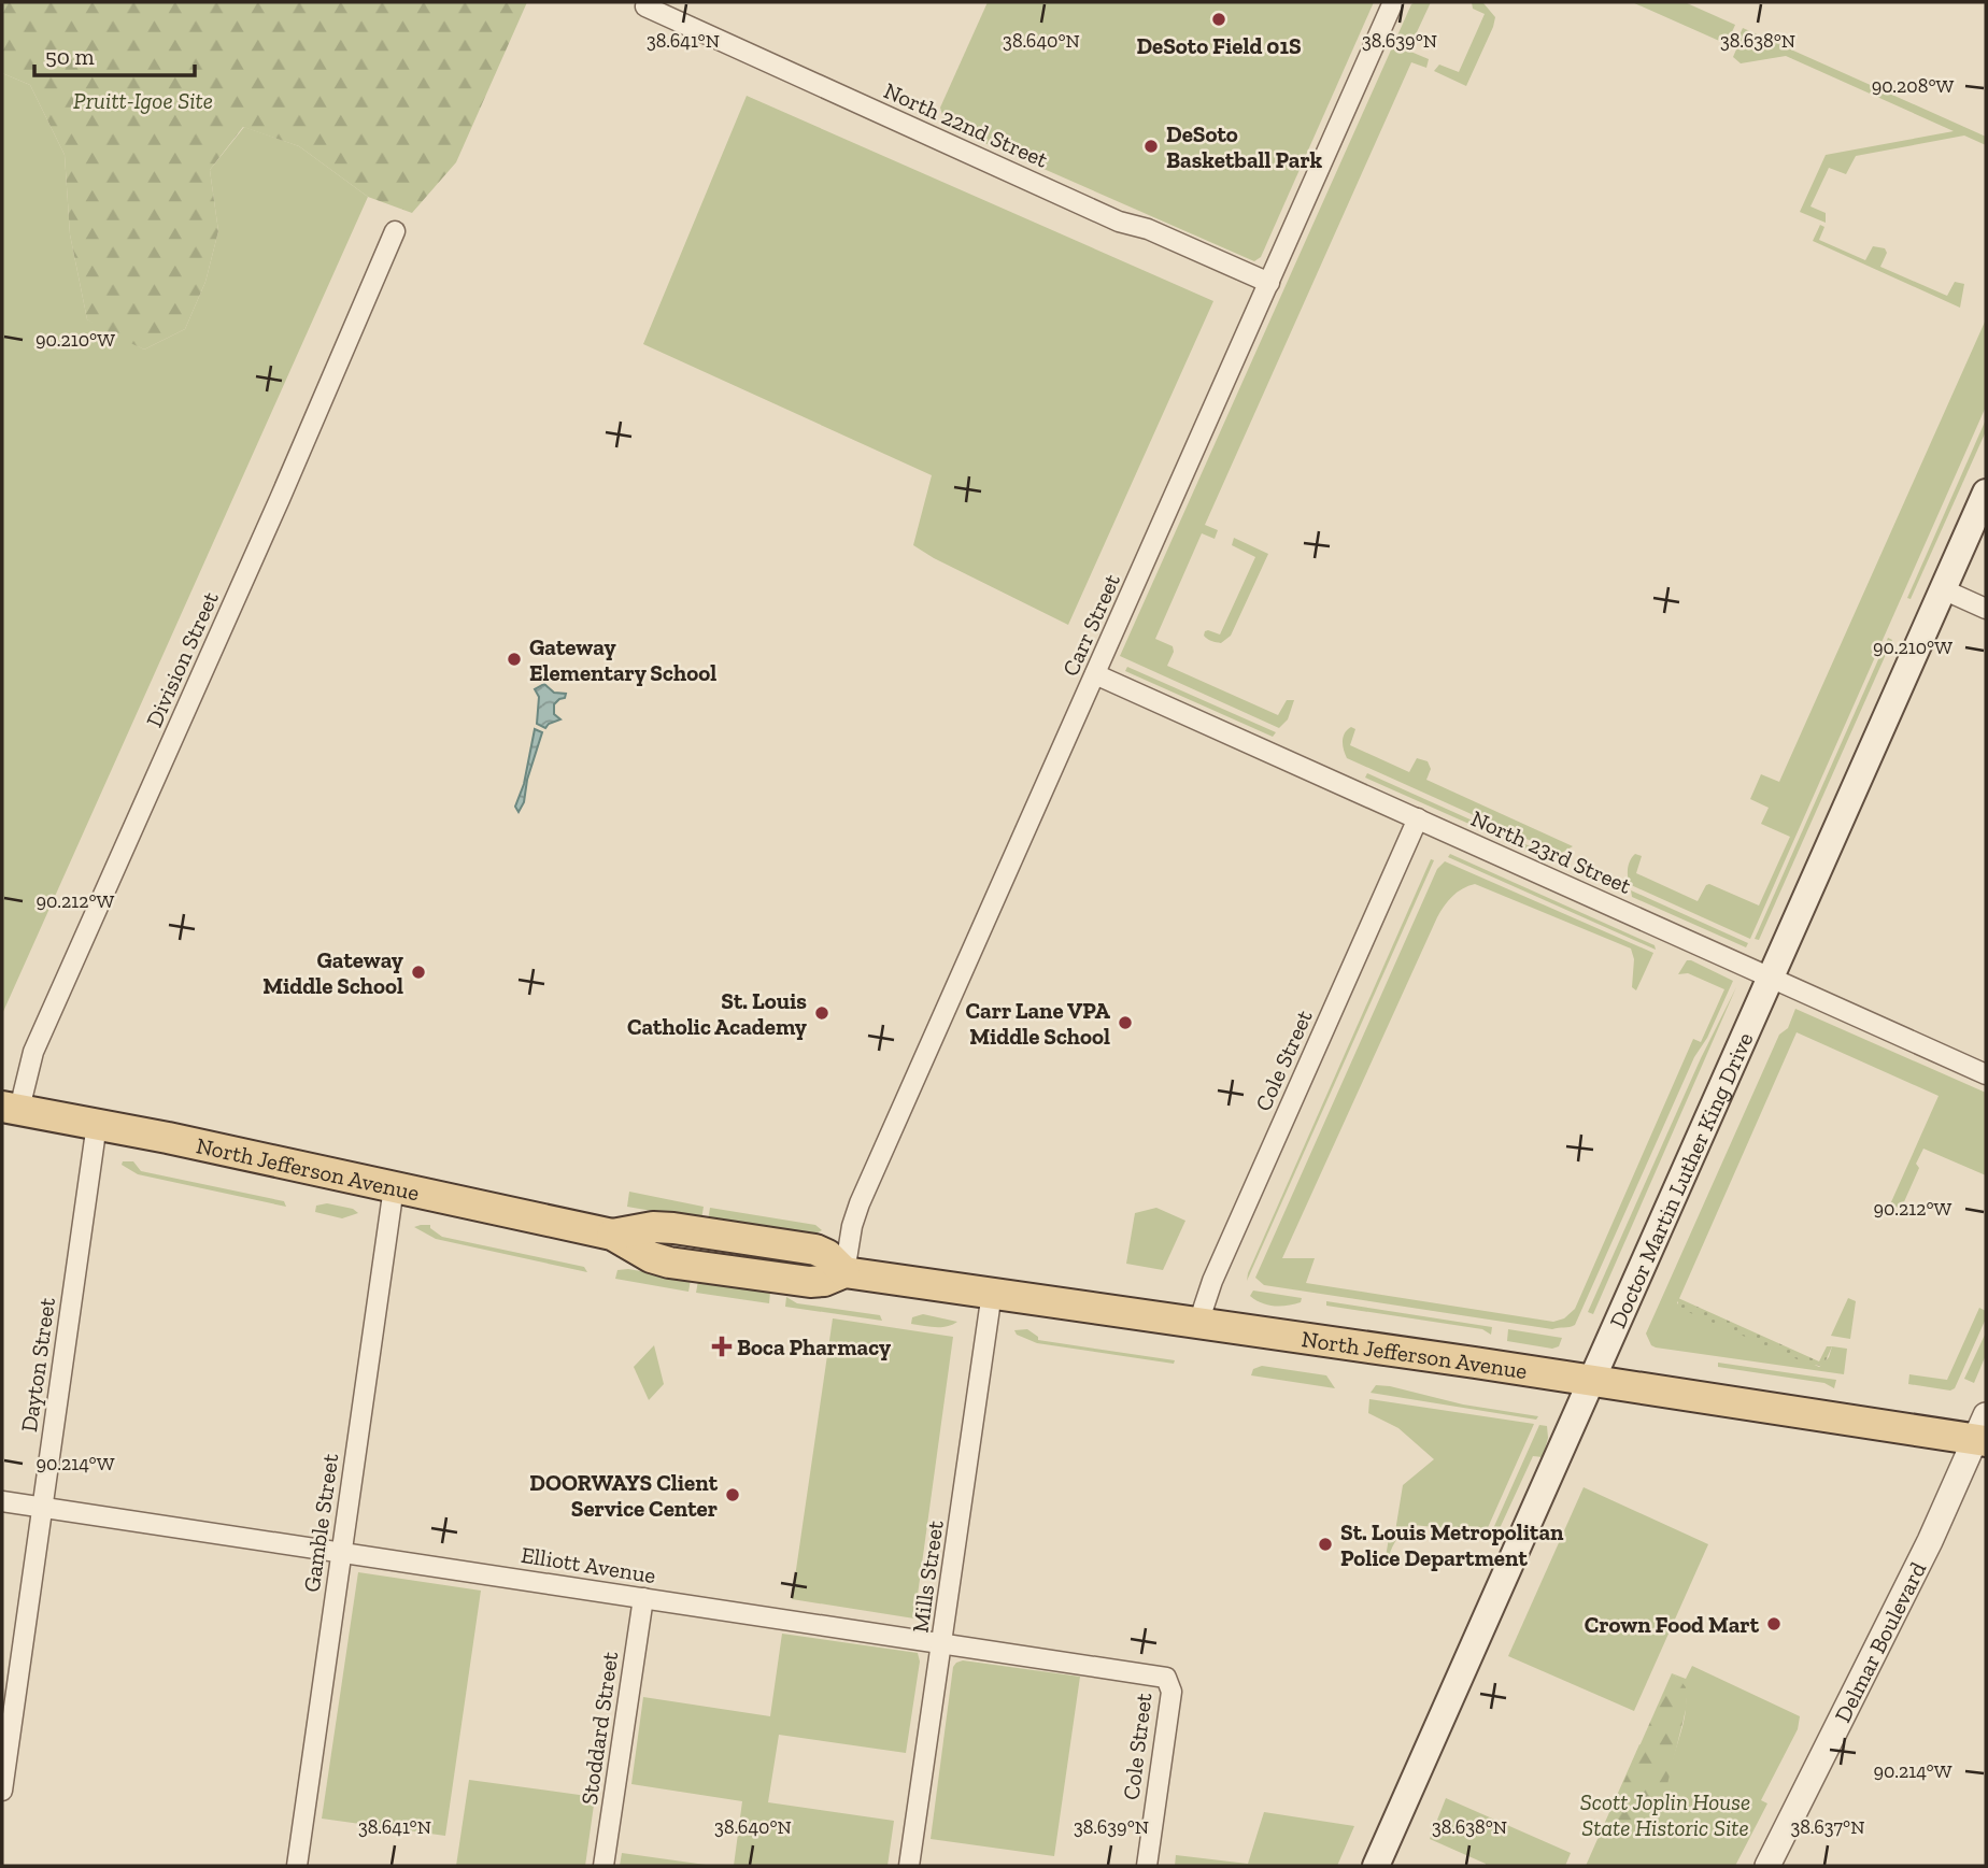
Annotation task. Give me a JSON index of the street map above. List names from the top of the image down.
{
  "streets": {
    "main road": ["North Jefferson Avenue", "Doctor Martin Luther King Drive"],
    "street": [
      "North 22nd Street",
      "Carr Street",
      "Division Street",
      "North 23rd Street",
      "Cole Street",
      "Dayton Street",
      "Gamble Street",
      "Elliott Avenue",
      "Mills Street",
      "Delmar Boulevard",
      "Stoddard Street"
    ]
  },
  "crossings": [
    ["North 22nd Street", "Carr Street"],
    ["Carr Street", "North 23rd Street"],
    ["Carr Street", "North Jefferson Avenue"],
    ["Division Street", "North Jefferson Avenue"],
    ["North 23rd Street", "Cole Street"],
    ["North 23rd Street", "Doctor Martin Luther King Drive"],
    ["Cole Street", "North Jefferson Avenue"],
    ["Cole Street", "Elliott Avenue"],
    ["North Jefferson Avenue", "Doctor Martin Luther King Drive"],
    ["North Jefferson Avenue", "Dayton Street"],
    ["North Jefferson Avenue", "Gamble Street"],
    ["North Jefferson Avenue", "Mills Street"],
    ["North Jefferson Avenue", "Delmar Boulevard"],
    ["Dayton Street", "Elliott Avenue"],
    ["Gamble Street", "Elliott Avenue"],
    ["Elliott Avenue", "Mills Street"],
    ["Elliott Avenue", "Stoddard Street"]
  ],
  "parks": ["Pruitt-Igoe Site", "Scott Joplin House State Historic Site"],
  "places": {
    "other": [
      "DeSoto Field 01S",
      "DeSoto Basketball Park",
      "Gateway Elementary School",
      "Gateway Middle School",
      "St. Louis Catholic Academy",
      "Carr Lane VPA Middle School",
      "DOORWAYS Client Service Center",
      "St. Louis Metropolitan Police Department",
      "Crown Food Mart"
    ],
    "health": ["Boca Pharmacy"]
  },
  "scale_bar": "50 m",
  "coordinates": [
    "38.641°N",
    "38.640°N",
    "38.639°N",
    "38.638°N",
    "90.208°W",
    "90.210°W",
    "90.212°W",
    "90.214°W",
    "38.637°N"
  ]
}
